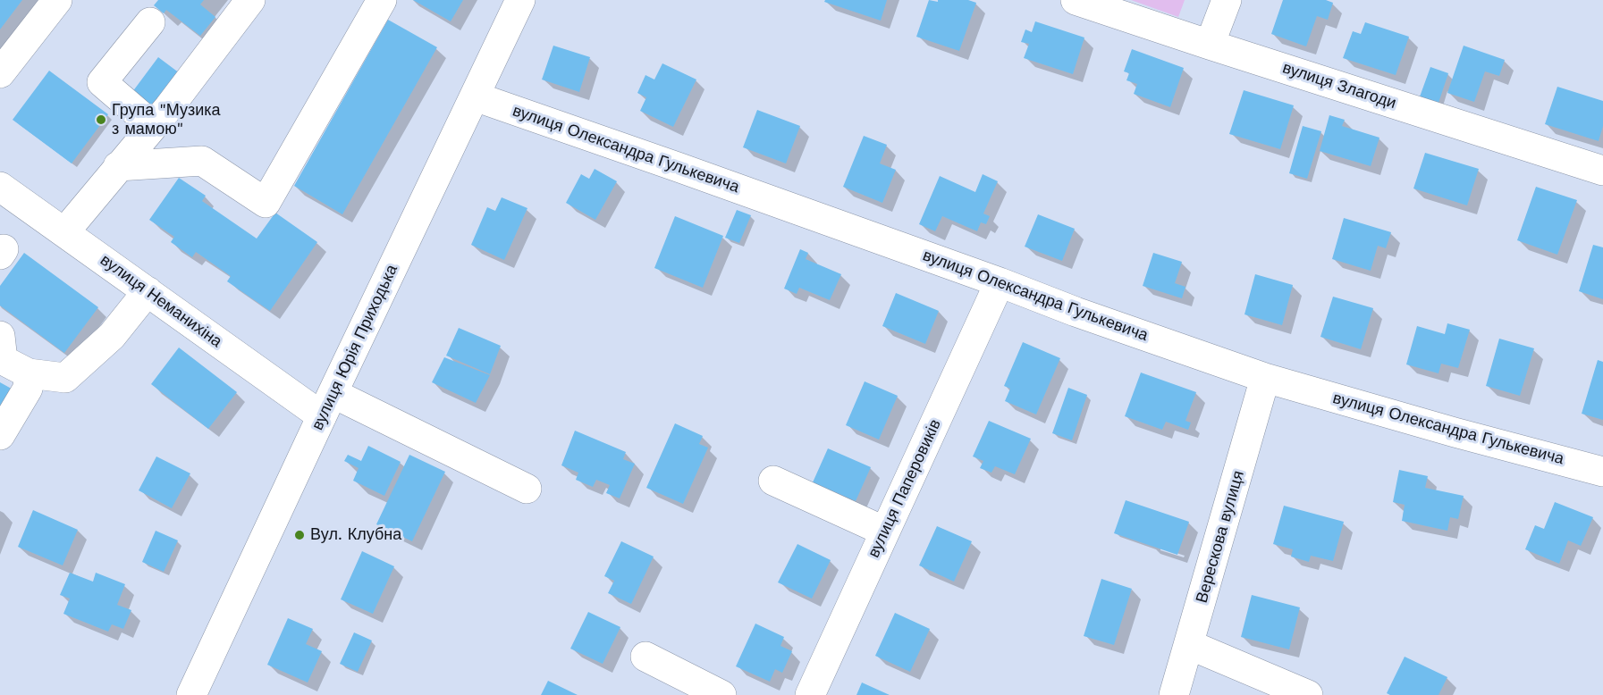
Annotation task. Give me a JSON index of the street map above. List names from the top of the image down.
{
  "streets": {
    "street": [
      "вулиця Злагоди",
      "вулиця Олександра Гулькевича",
      "вулиця Неманихіна",
      "вулиця Юрія Приходька",
      "вулиця Паперовиків",
      "Верескова вулиця"
    ]
  },
  "crossings": [
    ["вулиця Олександра Гулькевича", "вулиця Юрія Приходька"],
    ["вулиця Олександра Гулькевича", "вулиця Паперовиків"],
    ["вулиця Олександра Гулькевича", "Верескова вулиця"],
    ["вулиця Неманихіна", "вулиця Юрія Приходька"]
  ],
  "places": ["Група \"Музика з мамою\"", "Вул. Клубна"]
}
